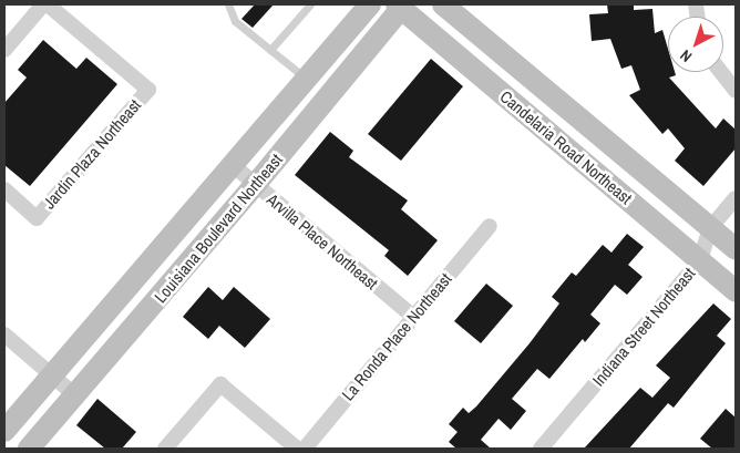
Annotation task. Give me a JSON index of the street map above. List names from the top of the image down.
{
  "streets": {
    "main road": ["Candelaria Road Northeast", "Louisiana Boulevard Northeast"],
    "street": [
      "Jardin Plaza Northeast",
      "Arvilla Place Northeast",
      "Indiana Street Northeast",
      "La Ronda Place Northeast"
    ]
  },
  "crossings": [
    ["Candelaria Road Northeast", "Louisiana Boulevard Northeast"],
    ["Candelaria Road Northeast", "Indiana Street Northeast"],
    ["Louisiana Boulevard Northeast", "Arvilla Place Northeast"],
    ["Arvilla Place Northeast", "La Ronda Place Northeast"]
  ],
  "north": "bottom left"
}
